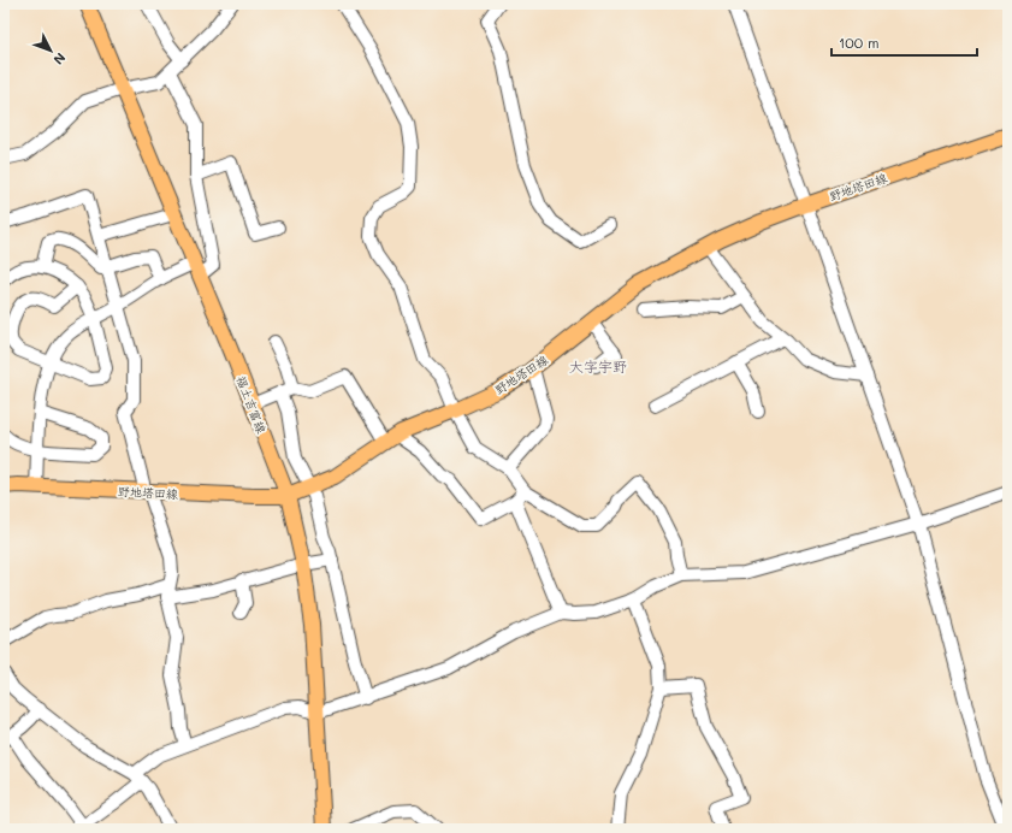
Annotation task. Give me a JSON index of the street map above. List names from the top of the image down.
{
  "streets": {
    "main road": ["野地塔田線", "福土吉富線"]
  },
  "crossings": [
    ["野地塔田線", "福土吉富線"]
  ],
  "districts": ["大字宇野"],
  "scale_bar": "100 m",
  "north": "bottom right"
}
